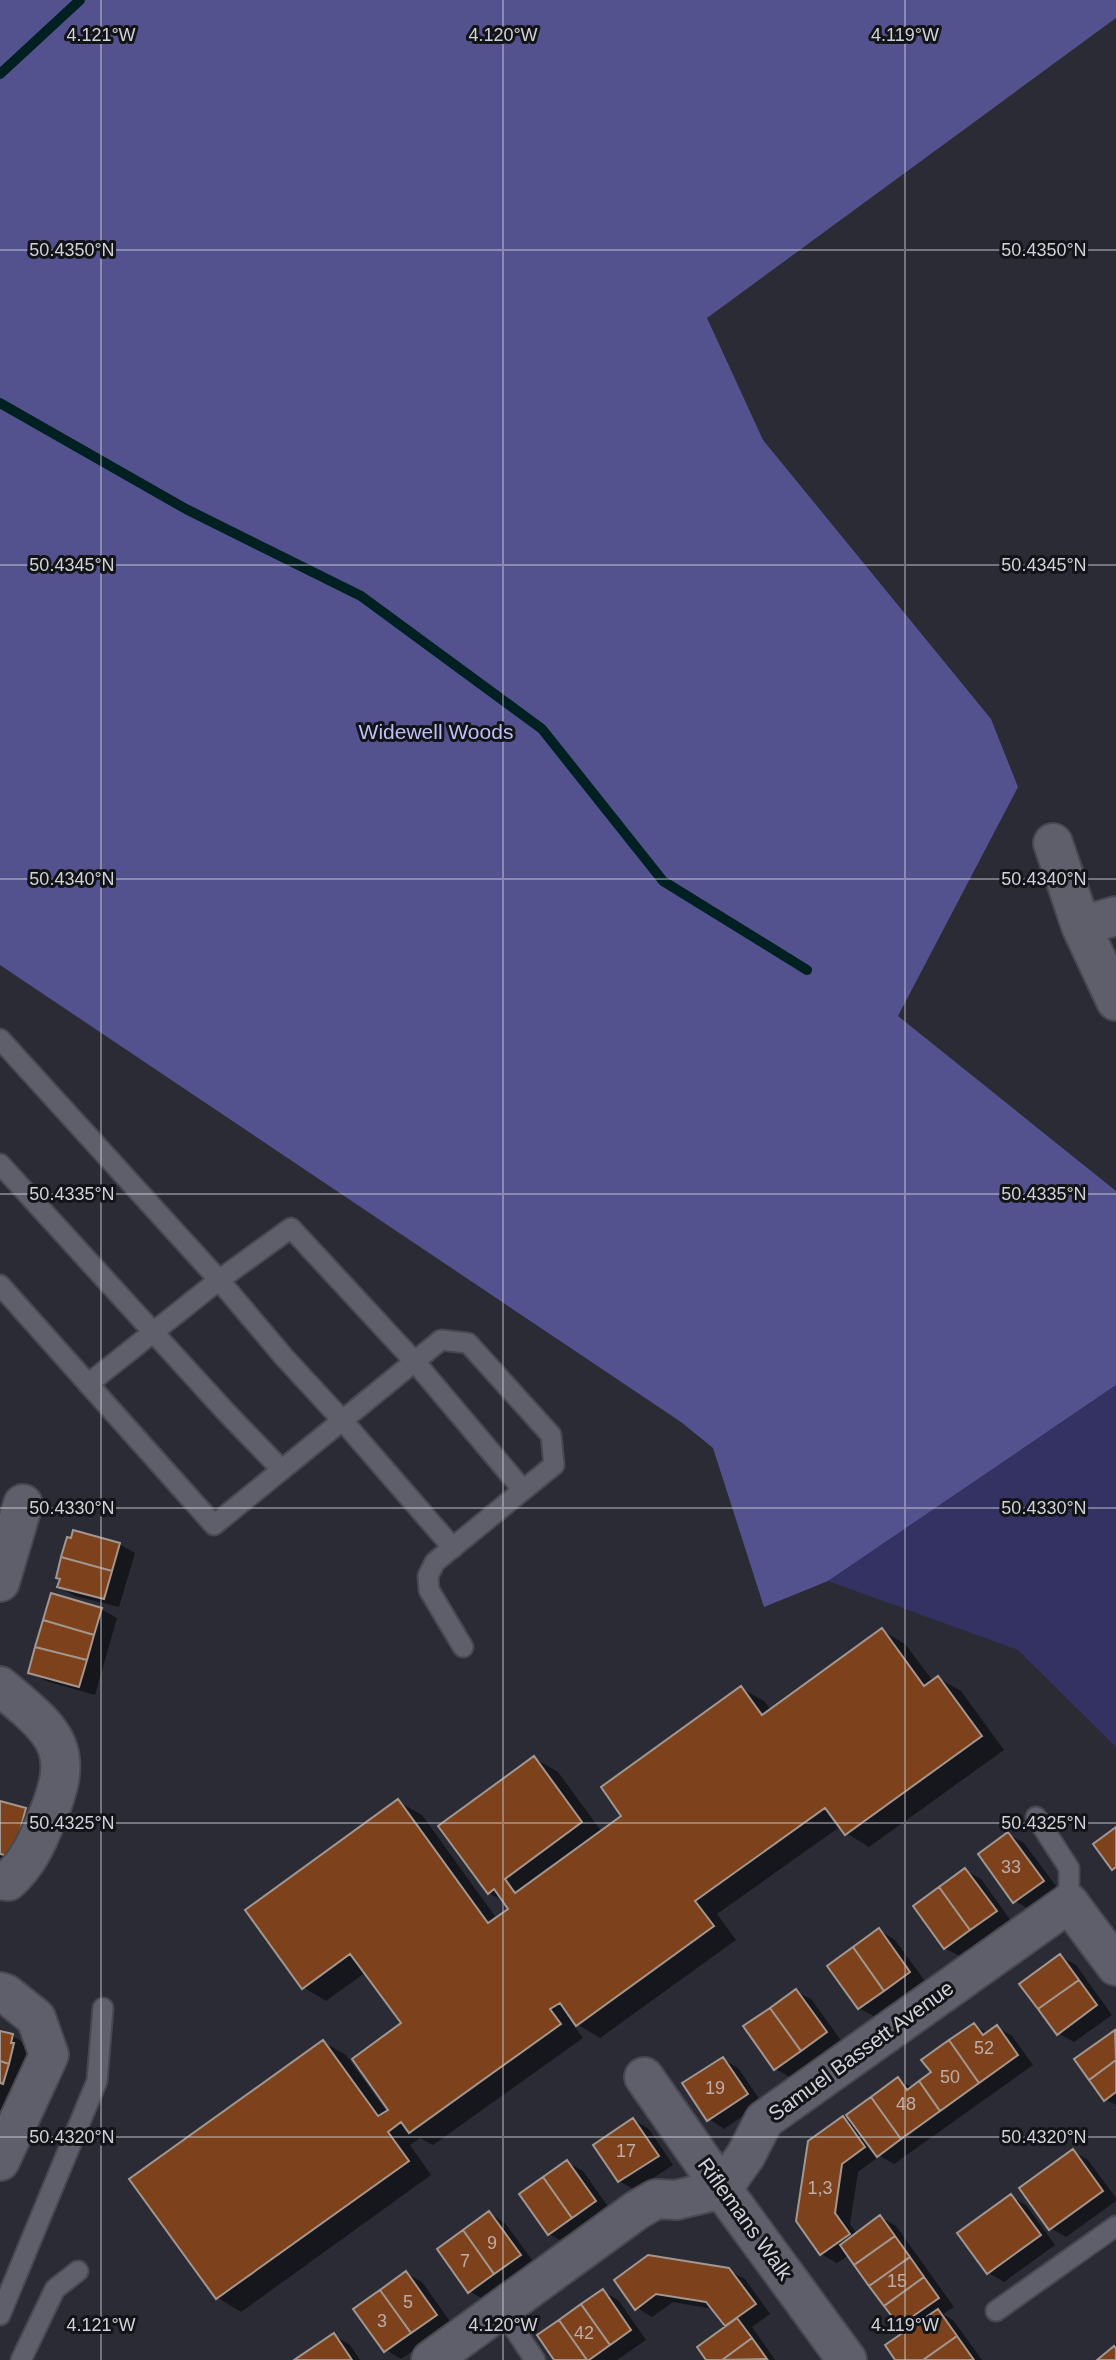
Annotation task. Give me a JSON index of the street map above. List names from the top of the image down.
{
  "streets": {
    "street": ["Samuel Bassett Avenue", "Riflemans Walk"]
  },
  "crossings": [
    ["Samuel Bassett Avenue", "Riflemans Walk"]
  ],
  "parks": ["Widewell Woods"],
  "house_numbers": [
    "33",
    "52",
    "50",
    "19",
    "48",
    "17",
    "1,3",
    "9",
    "7",
    "15",
    "5",
    "3",
    "42"
  ],
  "coordinates": [
    "4.121°W",
    "4.120°W",
    "4.119°W",
    "50.4350°N",
    "50.4345°N",
    "50.4340°N",
    "50.4335°N",
    "50.4330°N",
    "50.4325°N",
    "50.4320°N"
  ]
}
